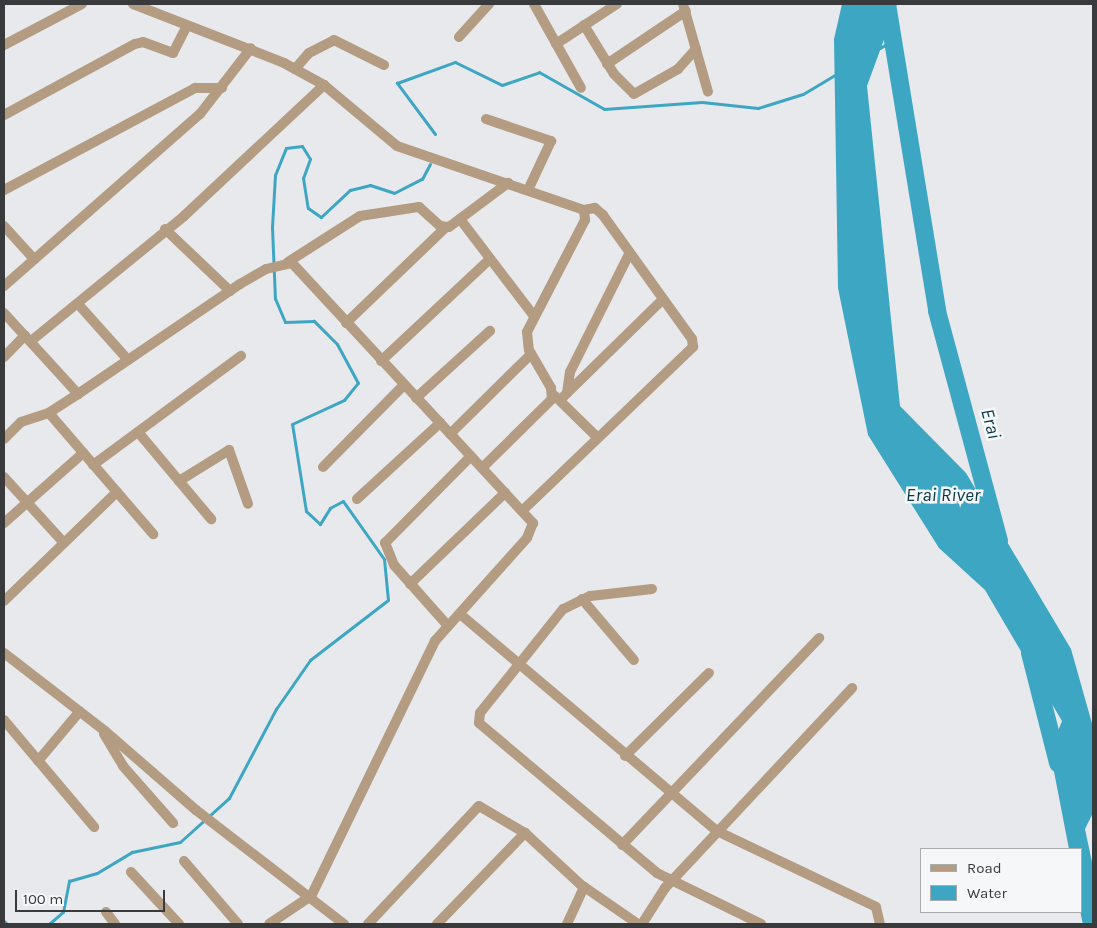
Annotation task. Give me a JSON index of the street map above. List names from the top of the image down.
{
  "water": ["Erai", "Erai River"],
  "legend": ["Road", "Water"],
  "scale_bar": "100 m"
}
